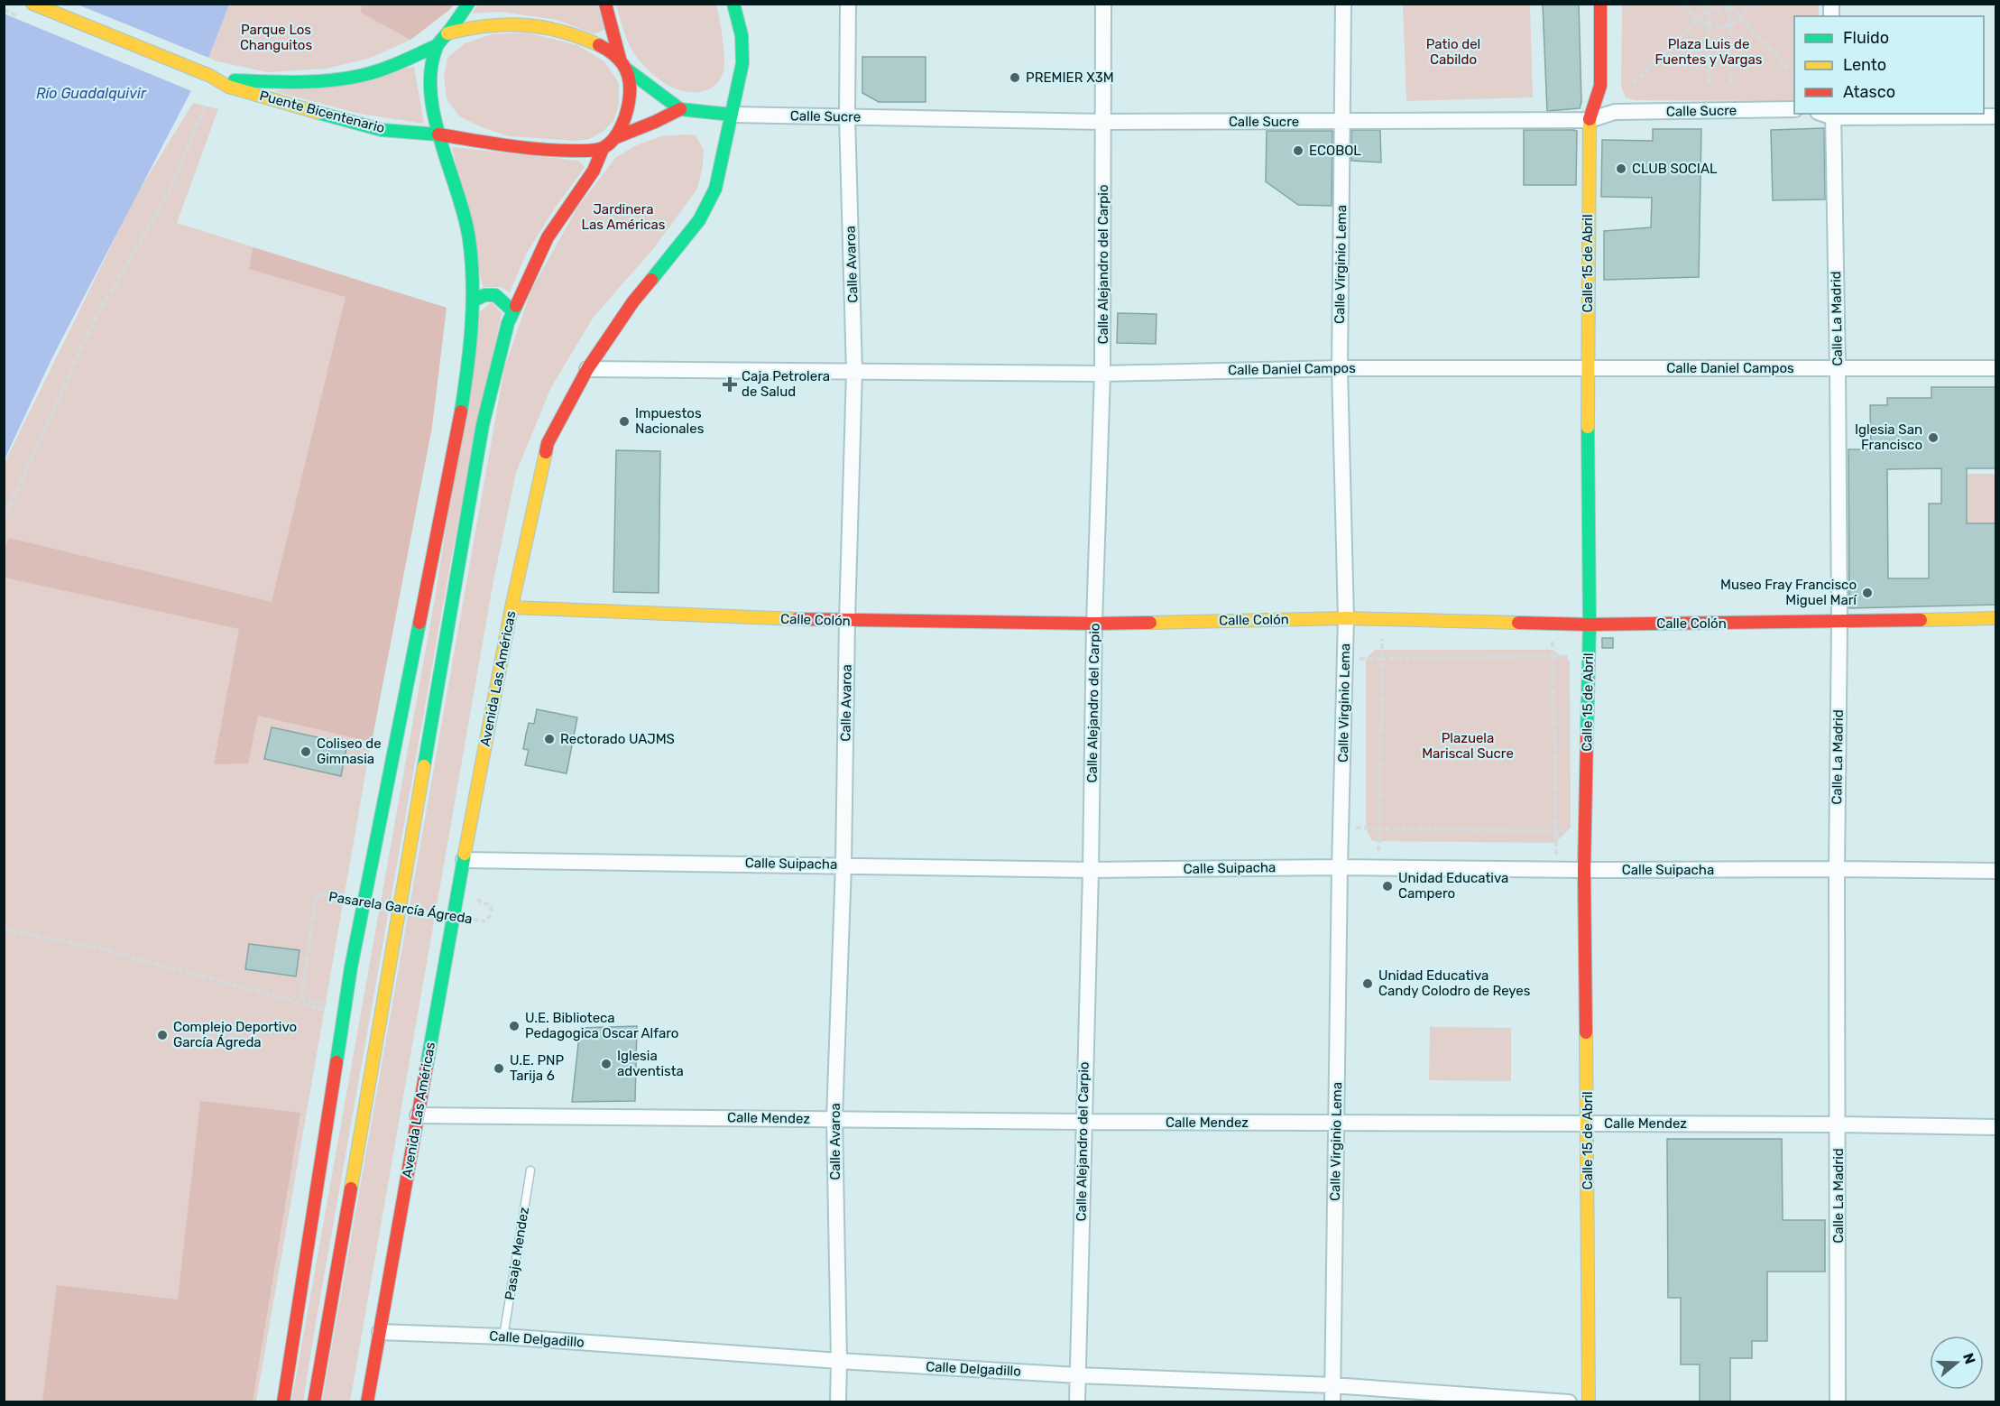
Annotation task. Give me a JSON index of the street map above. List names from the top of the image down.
{
  "streets": {
    "main road": [
      "Puente Bicentenario",
      "Calle 15 de Abril",
      "Calle Colón",
      "Avenida Las Américas"
    ],
    "street": [
      "Calle Sucre",
      "Calle Avaroa",
      "Calle Alejandro del Carpio",
      "Calle Virginio Lema",
      "Calle La Madrid",
      "Calle Daniel Campos",
      "Calle Suipacha",
      "Calle Mendez",
      "Calle Delgadillo"
    ],
    "lane": ["Pasaje Mendez"],
    "path": ["Pasarela García Ágreda"]
  },
  "crossings": [
    ["Calle Sucre", "Calle 15 de Abril"],
    ["Calle Sucre", "Calle Avaroa"],
    ["Calle Sucre", "Calle Alejandro del Carpio"],
    ["Calle Sucre", "Calle Virginio Lema"],
    ["Calle Sucre", "Avenida Las Américas"],
    ["Calle 15 de Abril", "Calle Daniel Campos"],
    ["Calle 15 de Abril", "Calle Colón"],
    ["Calle 15 de Abril", "Calle Suipacha"],
    ["Calle 15 de Abril", "Calle Mendez"],
    ["Calle Avaroa", "Calle Daniel Campos"],
    ["Calle Avaroa", "Calle Colón"],
    ["Calle Avaroa", "Calle Suipacha"],
    ["Calle Avaroa", "Calle Mendez"],
    ["Calle Avaroa", "Calle Delgadillo"],
    ["Calle Alejandro del Carpio", "Calle Daniel Campos"],
    ["Calle Alejandro del Carpio", "Calle Colón"],
    ["Calle Alejandro del Carpio", "Calle Suipacha"],
    ["Calle Alejandro del Carpio", "Calle Mendez"],
    ["Calle Alejandro del Carpio", "Calle Delgadillo"],
    ["Calle Virginio Lema", "Calle Daniel Campos"],
    ["Calle Virginio Lema", "Calle Colón"],
    ["Calle Virginio Lema", "Calle Suipacha"],
    ["Calle Virginio Lema", "Calle Mendez"],
    ["Calle Virginio Lema", "Calle Delgadillo"],
    ["Calle La Madrid", "Calle Daniel Campos"],
    ["Calle La Madrid", "Calle Colón"],
    ["Calle La Madrid", "Calle Suipacha"],
    ["Calle La Madrid", "Calle Mendez"],
    ["Calle Daniel Campos", "Avenida Las Américas"],
    ["Calle Colón", "Avenida Las Américas"],
    ["Avenida Las Américas", "Calle Suipacha"],
    ["Avenida Las Américas", "Calle Mendez"],
    ["Avenida Las Américas", "Calle Delgadillo"],
    ["Pasaje Mendez", "Calle Delgadillo"]
  ],
  "water": ["Río Guadalquivir"],
  "parks": [
    "Parque Los Changuitos",
    "Patio del Cabildo",
    "Plaza Luis de Fuentes y Vargas",
    "Jardinera Las Américas",
    "Plazuela Mariscal Sucre"
  ],
  "places": {
    "other": [
      "PREMIER X3M",
      "ECOBOL",
      "CLUB SOCIAL",
      "Impuestos Nacionales",
      "Iglesia San Francisco",
      "Museo Fray Francisco Miguel Marí",
      "Rectorado UAJMS",
      "Coliseo de Gimnasia",
      "Unidad Educativa Campero",
      "Unidad Educativa Candy Colodro de Reyes",
      "U.E. Biblioteca Pedagogica Oscar Alfaro",
      "Complejo Deportivo García Ágreda",
      "Iglesia adventista",
      "U.E. PNP Tarija 6"
    ],
    "health": ["Caja Petrolera de Salud"]
  },
  "legend": ["Fluido", "Lento", "Atasco"],
  "north": "right"
}
